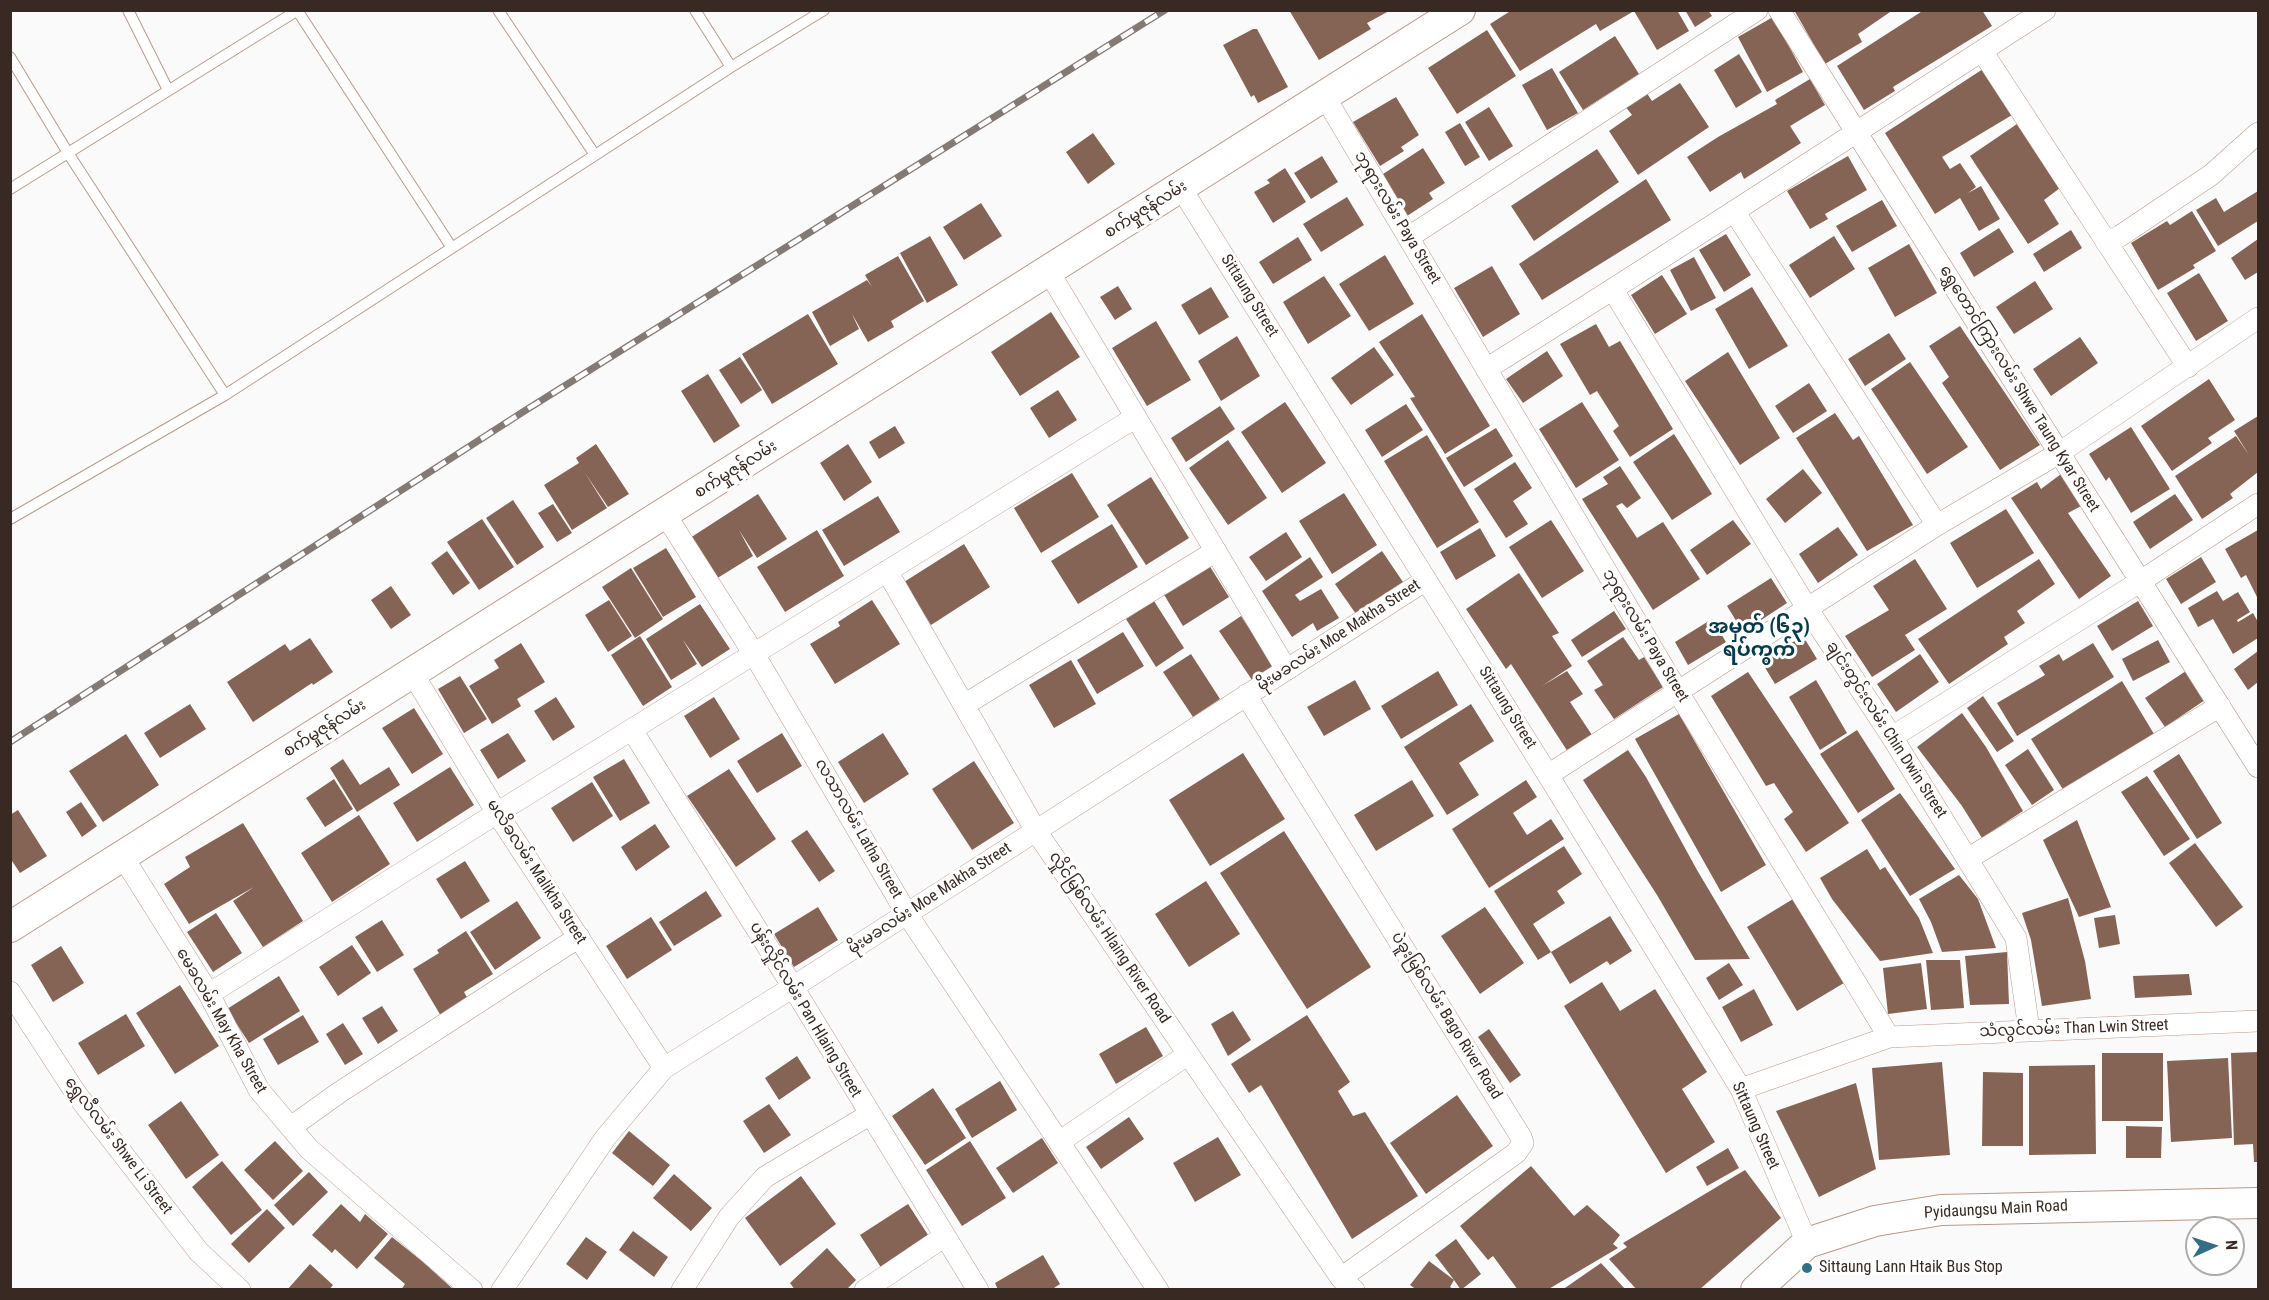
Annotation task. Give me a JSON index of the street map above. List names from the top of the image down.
{
  "streets": {
    "street": [
      "စက်မှုဇုန်လမ်း",
      "ဘုရားလမ်း Paya Street",
      "Sittaung Street",
      "ရွှေတောင်ကြားလမ်း Shwe Taung Kyar Street",
      "မိုးမခလမ်း Moe Makha Street",
      "ချင်းတွင်းလမ်း Chin Dwin Street",
      "လသာလမ်း Latha Street",
      "မလိခလမ်း Malikha Street",
      "လှိုင်မြစ်လမ်း Hlaing River Road",
      "ပန်းလှိုင်လမ်း Pan Hlaing Street",
      "ပဲခူးမြစ်လမ်း Bago River Road",
      "မေခလမ်း May Kha Street",
      "သံလွင်လမ်း Than Lwin Street",
      "ရွှေလီလမ်း Shwe Li Street",
      "Pyidaungsu Main Road"
    ]
  },
  "crossings": [
    ["စက်မှုဇုန်လမ်း", "ဘုရားလမ်း Paya Street"],
    ["စက်မှုဇုန်လမ်း", "Sittaung Street"],
    ["စက်မှုဇုန်လမ်း", "လသာလမ်း Latha Street"],
    ["စက်မှုဇုန်လမ်း", "မလိခလမ်း Malikha Street"],
    ["စက်မှုဇုန်လမ်း", "မေခလမ်း May Kha Street"],
    ["ဘုရားလမ်း Paya Street", "သံလွင်လမ်း Than Lwin Street"],
    ["Sittaung Street", "မိုးမခလမ်း Moe Makha Street"],
    ["Sittaung Street", "Pyidaungsu Main Road"],
    ["မိုးမခလမ်း Moe Makha Street", "လသာလမ်း Latha Street"],
    ["မိုးမခလမ်း Moe Makha Street", "မလိခလမ်း Malikha Street"],
    ["မိုးမခလမ်း Moe Makha Street", "လှိုင်မြစ်လမ်း Hlaing River Road"],
    ["မိုးမခလမ်း Moe Makha Street", "ပန်းလှိုင်လမ်း Pan Hlaing Street"],
    ["မိုးမခလမ်း Moe Makha Street", "ပဲခူးမြစ်လမ်း Bago River Road"],
    ["ချင်းတွင်းလမ်း Chin Dwin Street", "သံလွင်လမ်း Than Lwin Street"],
    ["လှိုင်မြစ်လမ်း Hlaing River Road", "ပဲခူးမြစ်လမ်း Bago River Road"]
  ],
  "districts": ["အမှတ် (၆၃) ရပ်ကွက်"],
  "places": ["Sittaung Lann Htaik Bus Stop"],
  "north": "right"
}
